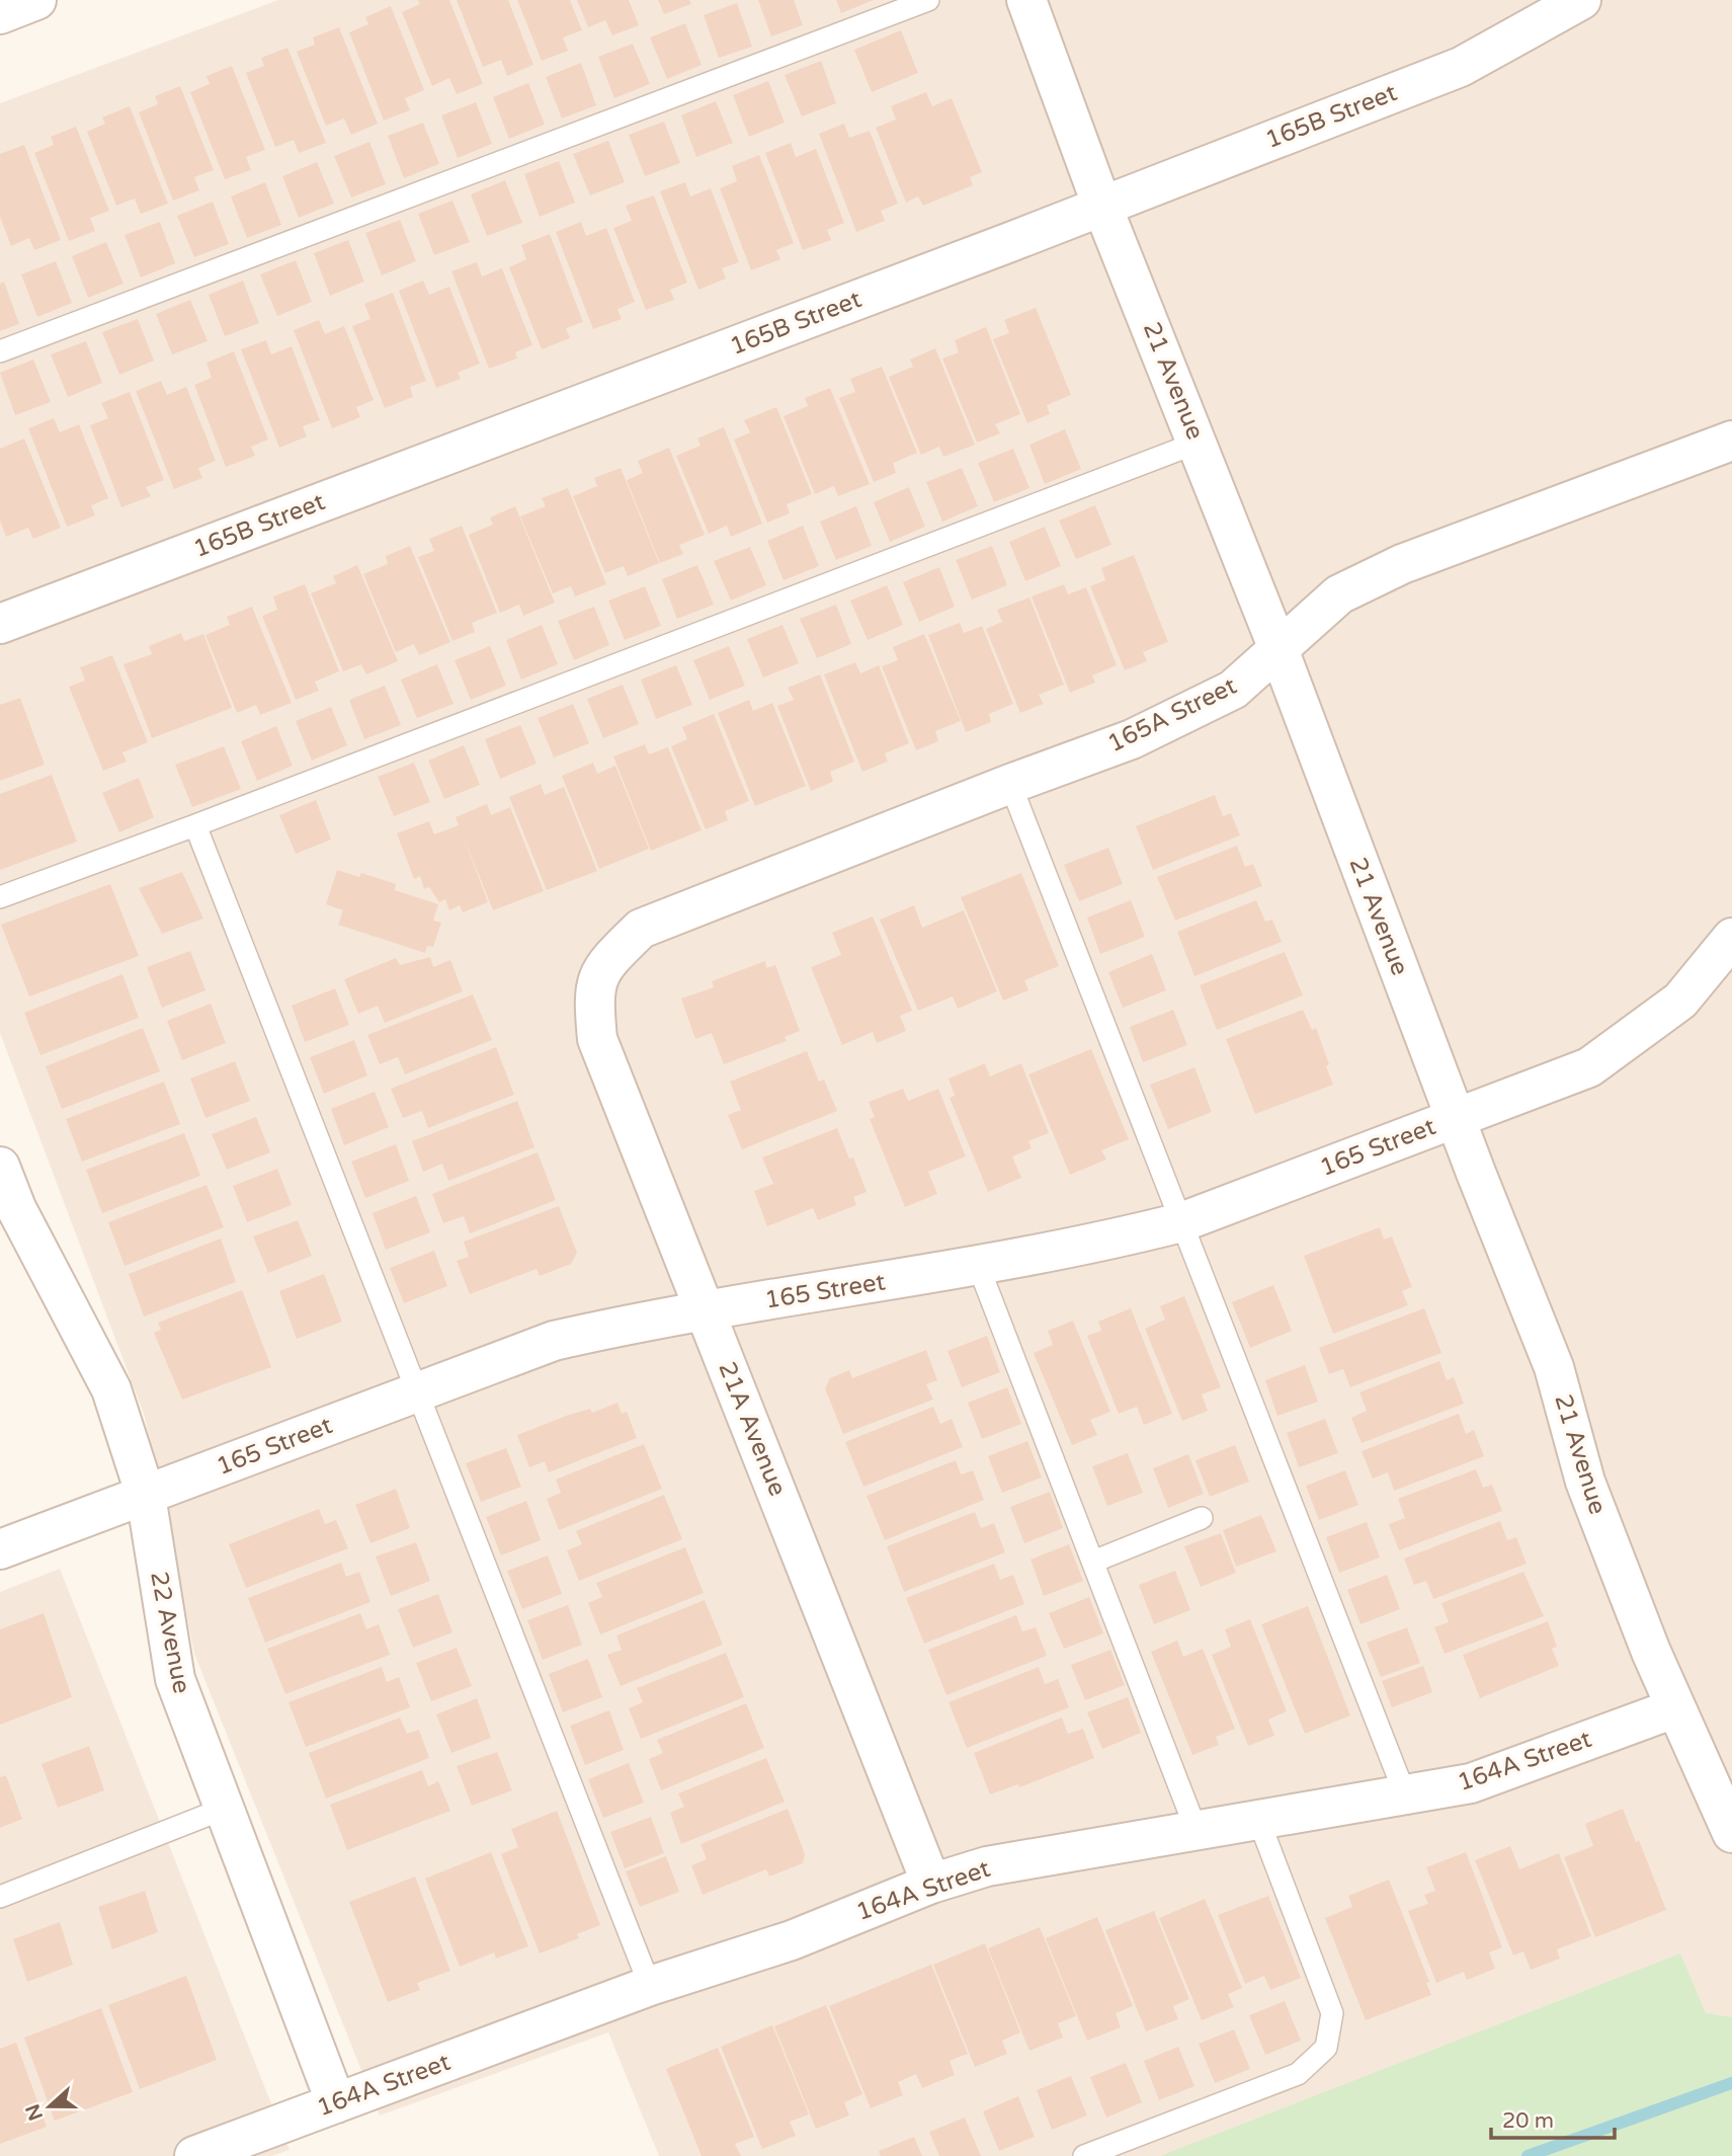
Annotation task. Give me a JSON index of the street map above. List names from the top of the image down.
{
  "streets": {
    "street": [
      "165B Street",
      "21 Avenue",
      "165A Street",
      "165 Street",
      "21A Avenue",
      "22 Avenue",
      "164A Street"
    ]
  },
  "crossings": [
    ["165B Street", "21 Avenue"],
    ["21 Avenue", "165A Street"],
    ["21 Avenue", "165 Street"],
    ["21 Avenue", "164A Street"],
    ["165A Street", "21A Avenue"],
    ["165 Street", "21A Avenue"],
    ["165 Street", "22 Avenue"],
    ["21A Avenue", "164A Street"],
    ["22 Avenue", "164A Street"]
  ],
  "scale_bar": "20 m",
  "north": "left"
}
